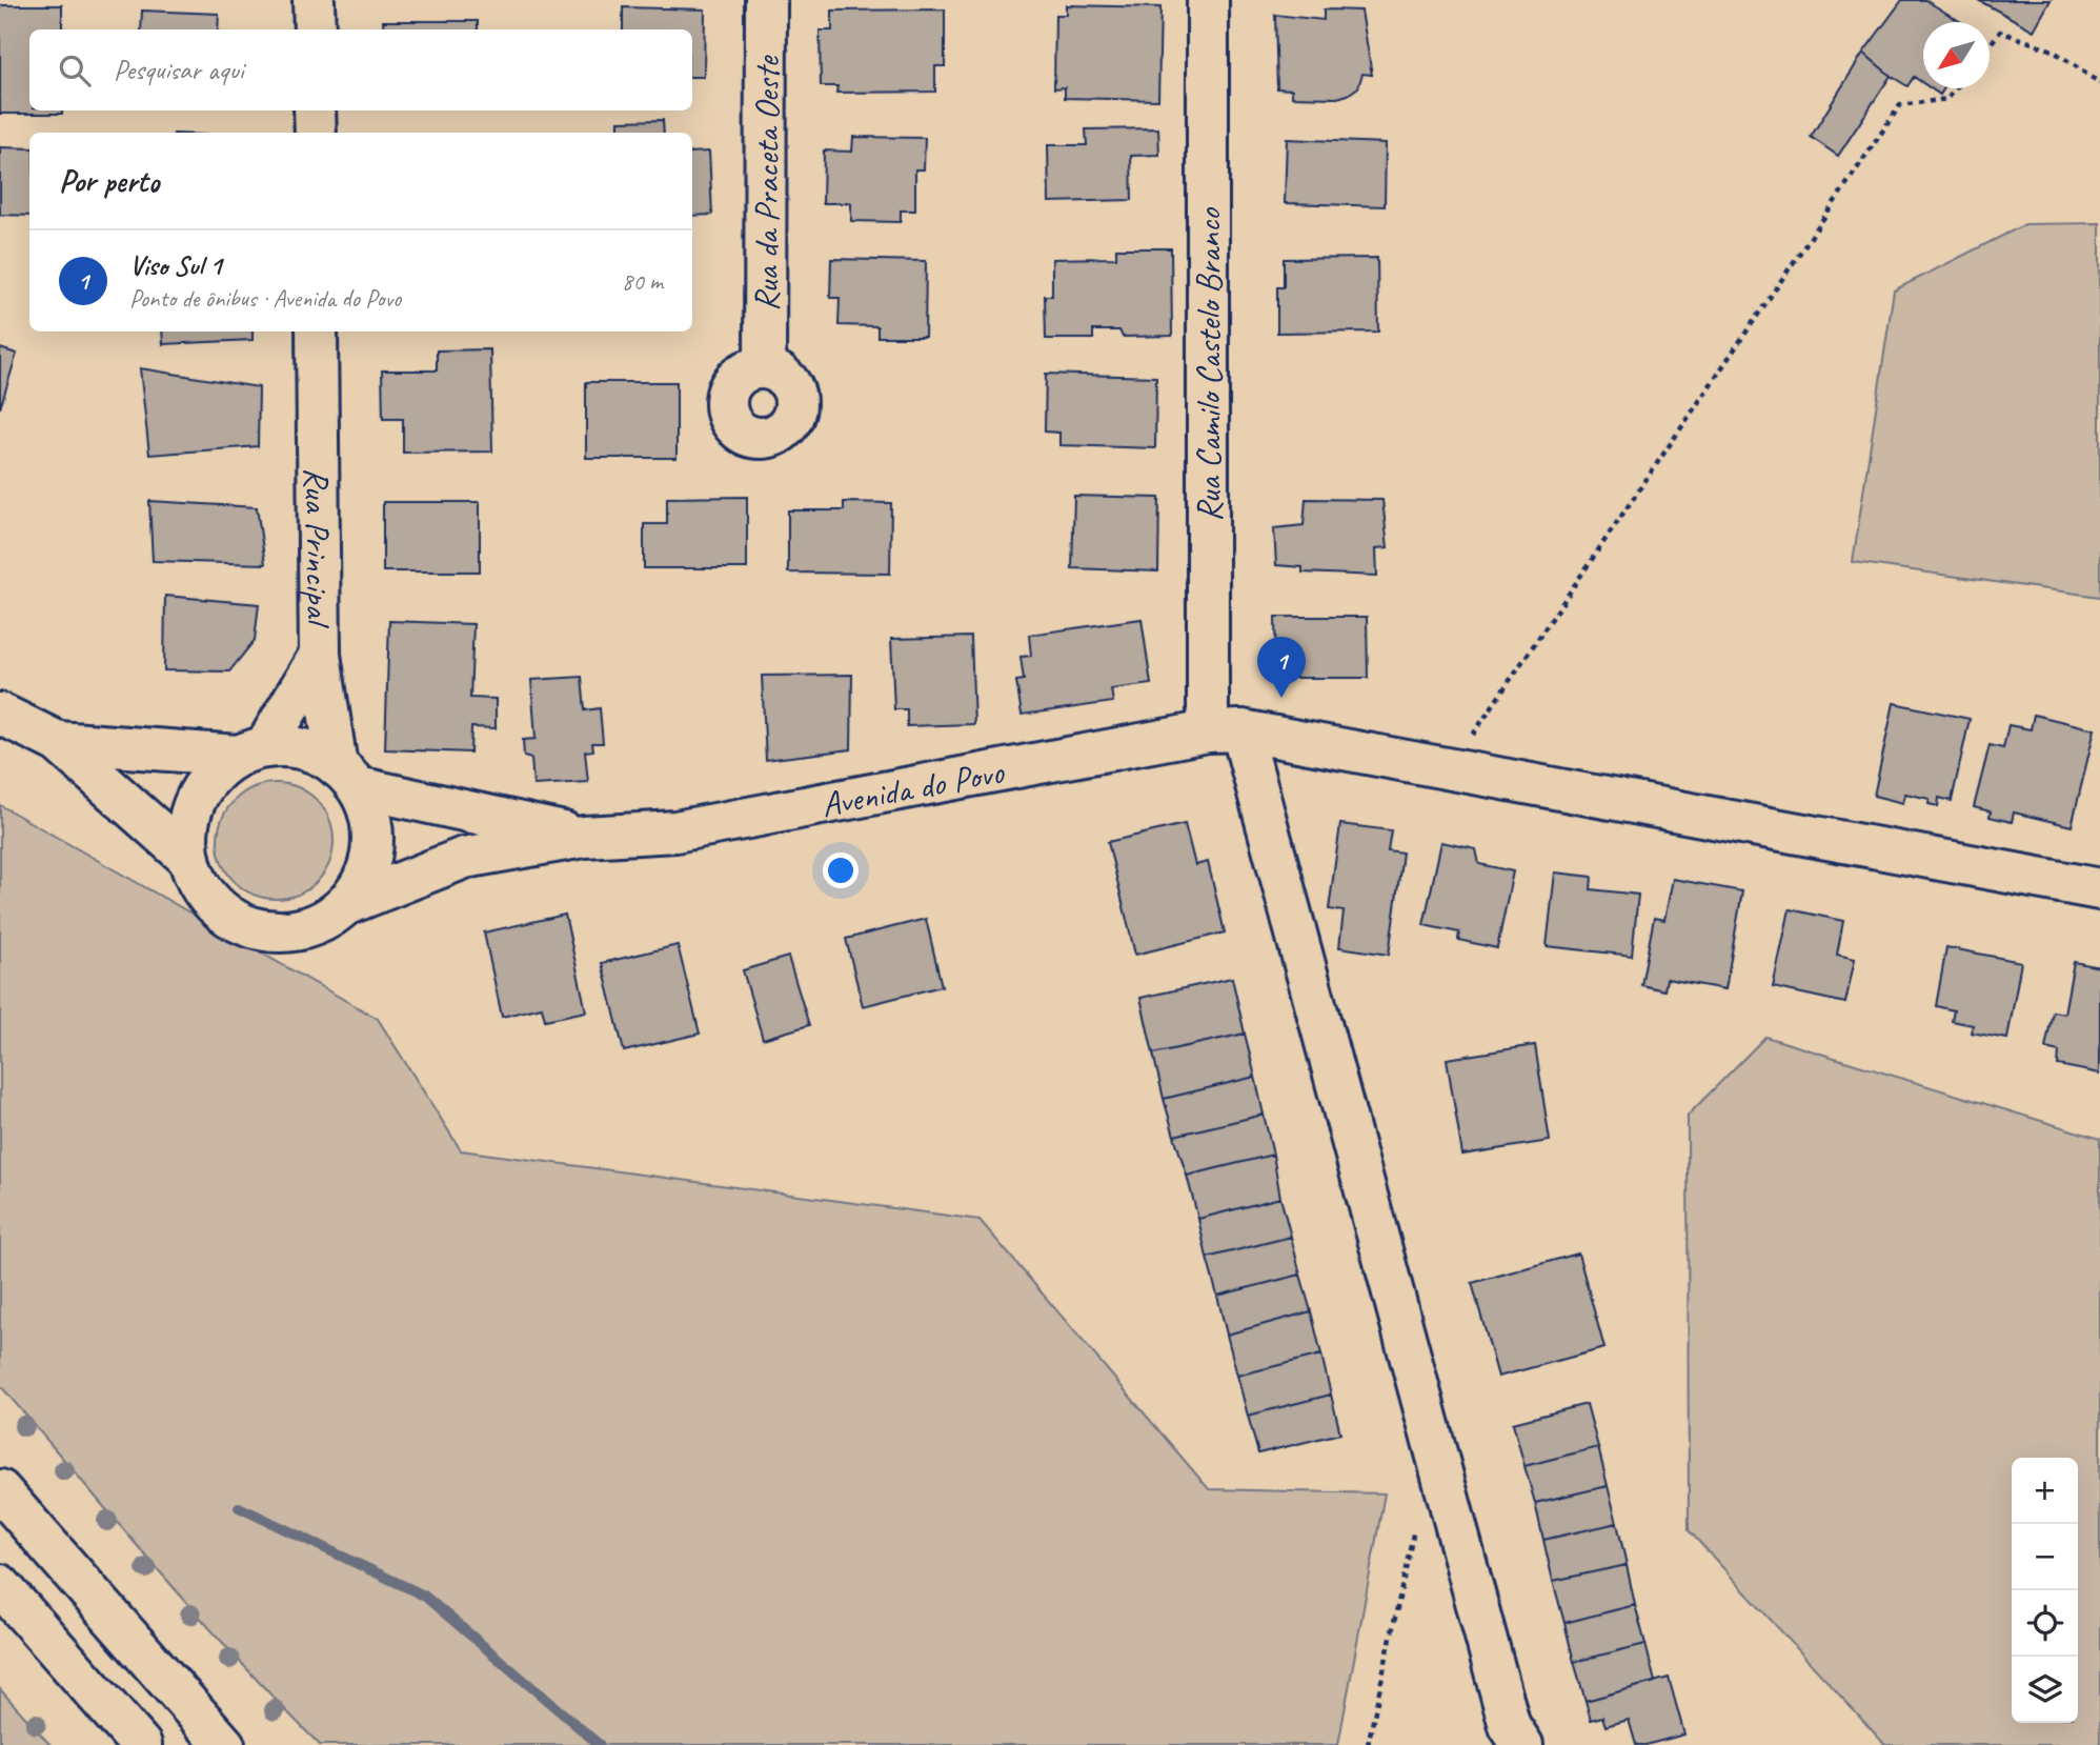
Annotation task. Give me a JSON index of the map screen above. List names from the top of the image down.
{
  "streets": {
    "street": [
      "Rua da Praceta Oeste",
      "Rua Camilo Castelo Branco",
      "Rua Principal",
      "Avenida do Povo"
    ]
  },
  "crossings": [
    ["Rua Camilo Castelo Branco", "Avenida do Povo"],
    ["Rua Principal", "Avenida do Povo"]
  ],
  "north": "bottom left",
  "page": {
    "search": "Pesquisar aqui",
    "heading": "Por perto",
    "list": [
      {
        "mark": "1",
        "name": "Viso Sul 1",
        "note": "Ponto de ônibus · Avenida do Povo",
        "value": "80 m"
      }
    ],
    "pins": "1",
    "map_buttons": ["+", "−"]
  }
}
